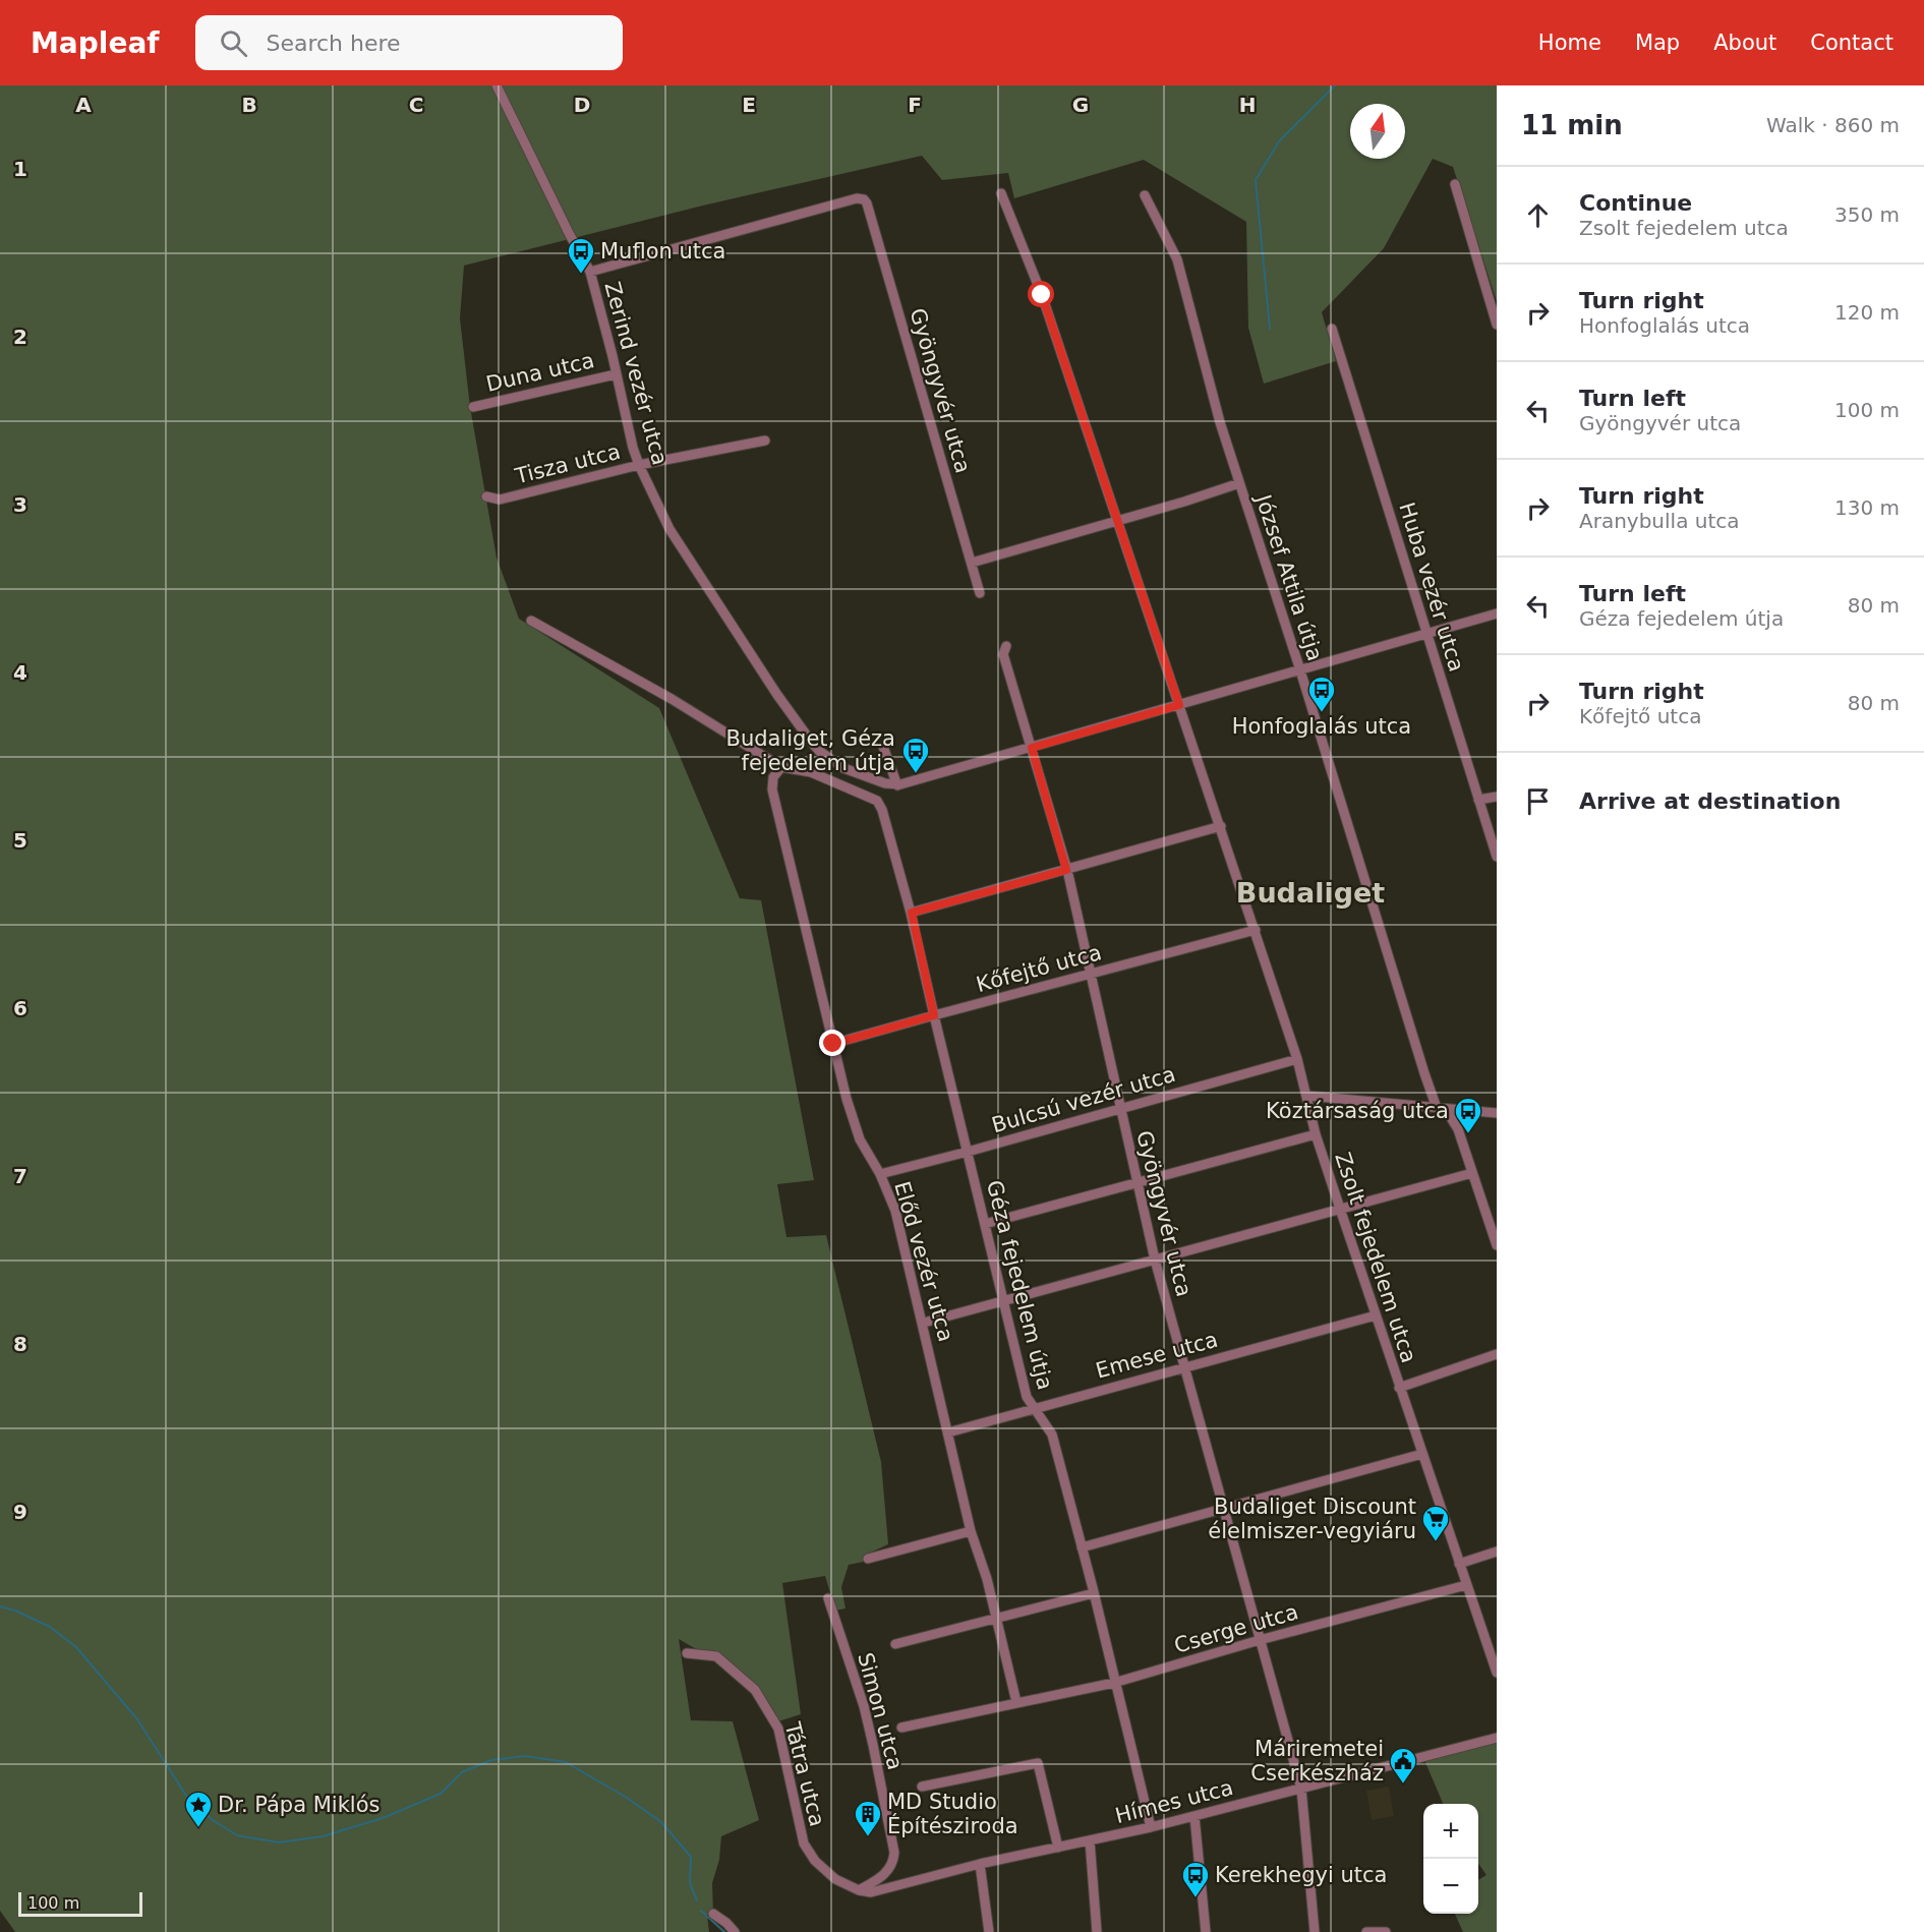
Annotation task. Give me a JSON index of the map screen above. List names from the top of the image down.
{
  "streets": {
    "street": [
      "Duna utca",
      "Zerind vezér utca",
      "Gyöngyvér utca",
      "Tisza utca",
      "József Attila útja",
      "Huba vezér utca",
      "Kőfejtő utca",
      "Bulcsú vezér utca",
      "Zsolt fejedelem utca",
      "Előd vezér utca",
      "Géza fejedelem útja",
      "Emese utca",
      "Cserge utca",
      "Simon utca",
      "Tátra utca",
      "Hímes utca"
    ]
  },
  "crossings": [
    ["Duna utca", "Zerind vezér utca"],
    ["Zerind vezér utca", "Gyöngyvér utca"],
    ["Zerind vezér utca", "Tisza utca"],
    ["Gyöngyvér utca", "Kőfejtő utca"],
    ["Gyöngyvér utca", "Bulcsú vezér utca"],
    ["Gyöngyvér utca", "Emese utca"],
    ["Gyöngyvér utca", "Cserge utca"],
    ["Gyöngyvér utca", "Hímes utca"],
    ["Kőfejtő utca", "Zsolt fejedelem utca"],
    ["Kőfejtő utca", "Előd vezér utca"],
    ["Kőfejtő utca", "Géza fejedelem útja"],
    ["Bulcsú vezér utca", "Zsolt fejedelem utca"],
    ["Bulcsú vezér utca", "Előd vezér utca"],
    ["Bulcsú vezér utca", "Géza fejedelem útja"],
    ["Zsolt fejedelem utca", "Emese utca"],
    ["Zsolt fejedelem utca", "Cserge utca"],
    ["Előd vezér utca", "Emese utca"],
    ["Előd vezér utca", "Cserge utca"],
    ["Géza fejedelem útja", "Emese utca"],
    ["Géza fejedelem útja", "Cserge utca"],
    ["Géza fejedelem útja", "Hímes utca"],
    ["Simon utca", "Tátra utca"],
    ["Simon utca", "Hímes utca"],
    ["Tátra utca", "Hímes utca"]
  ],
  "districts": ["Budaliget"],
  "places": {
    "bus stop": [
      "Muflon utca",
      "Honfoglalás utca",
      "Budaliget, Géza fejedelem útja",
      "Köztársaság utca",
      "Kerekhegyi utca"
    ],
    "supermarket": ["Budaliget Discount élelmiszer-vegyiáru"],
    "public building": ["Máriremetei Cserkészház"],
    "place": ["Dr. Pápa Miklós"],
    "building": ["MD Studio Építésziroda"]
  },
  "scale_bar": "100 m",
  "north": "top",
  "page": {
    "header": "Mapleaf",
    "search": "Search here",
    "nav": [
      "Home",
      "Map",
      "About",
      "Contact"
    ],
    "heading": ["11 min", "Walk · 860 m"],
    "list": [
      ["Continue", "Zsolt fejedelem utca", "350 m"],
      ["Turn right", "Honfoglalás utca", "120 m"],
      ["Turn left", "Gyöngyvér utca", "100 m"],
      ["Turn right", "Aranybulla utca", "130 m"],
      ["Turn left", "Géza fejedelem útja", "80 m"],
      ["Turn right", "Kőfejtő utca", "80 m"],
      "Arrive at destination"
    ],
    "map_buttons": ["+", "−"],
    "scale": "100 m"
  },
  "grid": {
    "columns": [
      "A",
      "B",
      "C",
      "D",
      "E",
      "F",
      "G",
      "H"
    ],
    "rows": [
      "1",
      "2",
      "3",
      "4",
      "5",
      "6",
      "7",
      "8",
      "9"
    ]
  }
}
